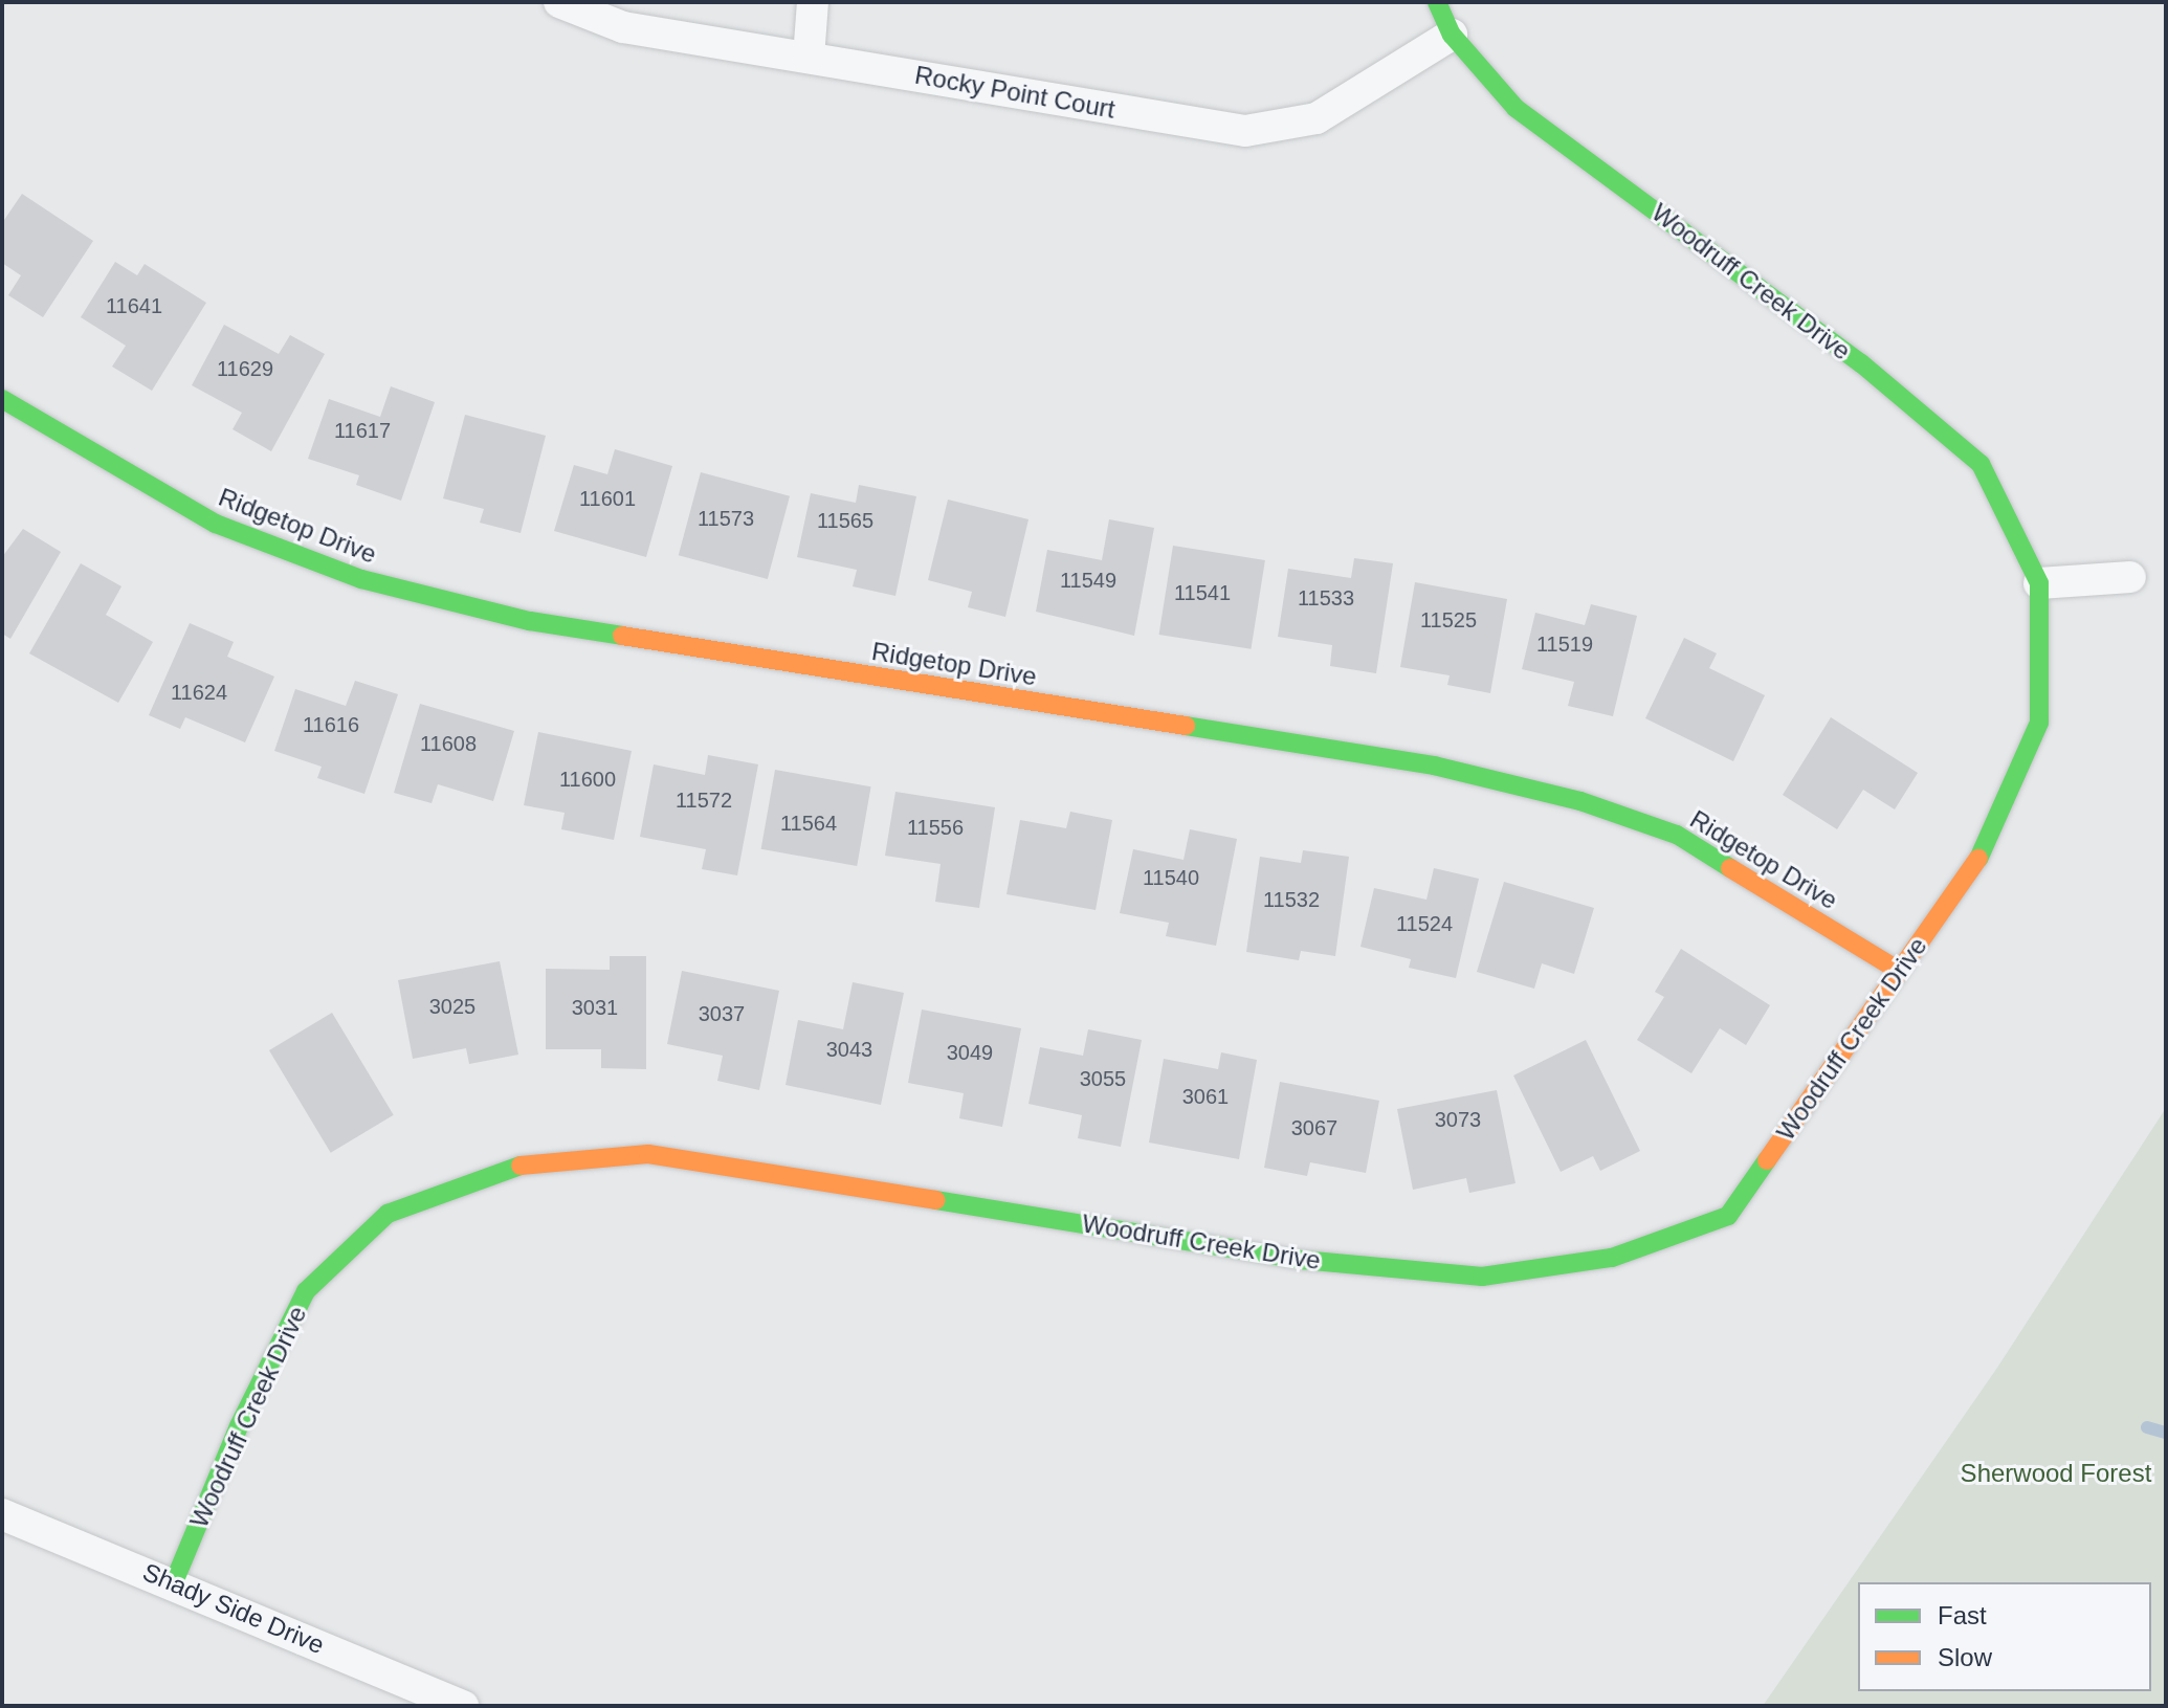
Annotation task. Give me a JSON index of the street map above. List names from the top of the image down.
{
  "streets": {
    "street": [
      "Rocky Point Court",
      "Woodruff Creek Drive",
      "Ridgetop Drive",
      "Shady Side Drive"
    ]
  },
  "crossings": [
    ["Rocky Point Court", "Woodruff Creek Drive"],
    ["Woodruff Creek Drive", "Ridgetop Drive"],
    ["Woodruff Creek Drive", "Shady Side Drive"]
  ],
  "parks": ["Sherwood Forest"],
  "house_numbers": [
    "11641",
    "11629",
    "11617",
    "11601",
    "11573",
    "11565",
    "11549",
    "11541",
    "11533",
    "11525",
    "11519",
    "11624",
    "11616",
    "11608",
    "11600",
    "11572",
    "11564",
    "11556",
    "11540",
    "11532",
    "11524",
    "3025",
    "3031",
    "3037",
    "3043",
    "3049",
    "3055",
    "3061",
    "3073",
    "3067"
  ],
  "legend": ["Fast", "Slow"]
}
